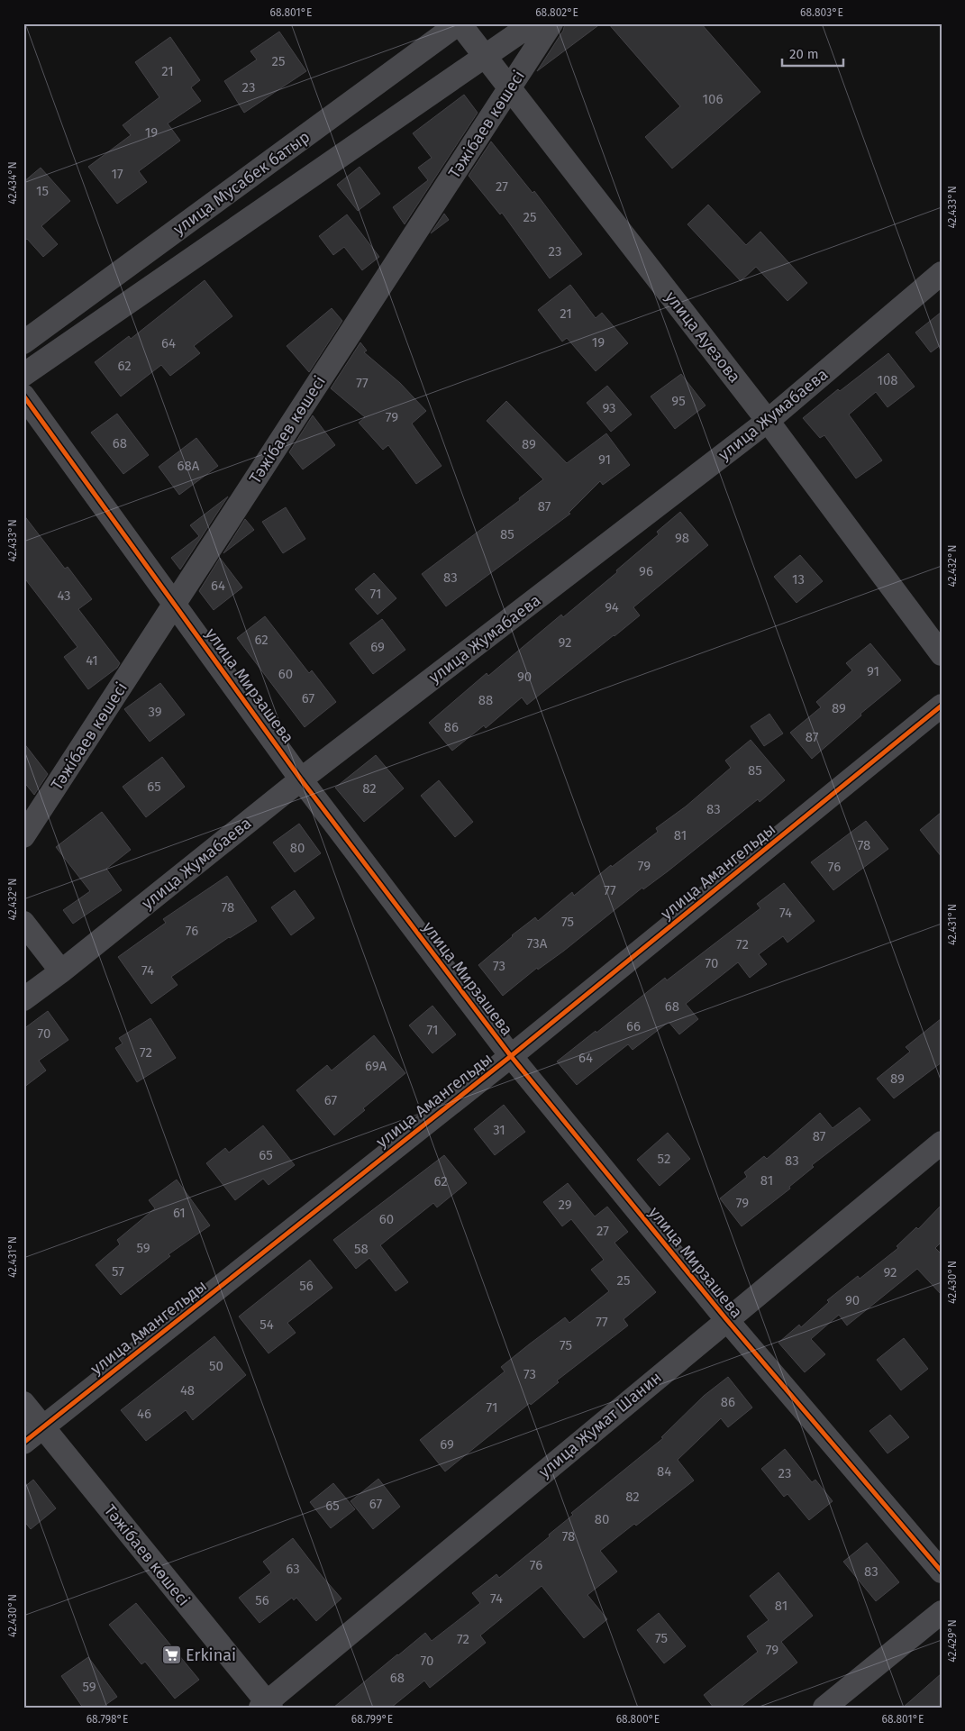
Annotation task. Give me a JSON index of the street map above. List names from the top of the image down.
{
  "streets": {
    "street": [
      "Тәжібаев көшесі",
      "улица Мусабек батыр",
      "улица Ауезова",
      "улица Жумабаева",
      "улица Мирзашева",
      "улица Амангельды",
      "улица Жумат Шанин"
    ]
  },
  "crossings": [
    ["Тәжібаев көшесі", "улица Амангельды"],
    ["Тәжібаев көшесі", "улица Жумат Шанин"],
    ["улица Мусабек батыр", "улица Ауезова"],
    ["улица Ауезова", "улица Жумабаева"],
    ["улица Жумабаева", "улица Мирзашева"],
    ["улица Мирзашева", "улица Амангельды"],
    ["улица Мирзашева", "улица Жумат Шанин"]
  ],
  "places": {
    "supermarket": ["Erkinai"]
  },
  "house_numbers": [
    "25",
    "21",
    "23",
    "106",
    "19",
    "17",
    "27",
    "15",
    "25",
    "23",
    "21",
    "19",
    "64",
    "62",
    "108",
    "77",
    "95",
    "93",
    "79",
    "68",
    "89",
    "91",
    "68А",
    "87",
    "85",
    "98",
    "96",
    "83",
    "13",
    "64",
    "71",
    "43",
    "94",
    "62",
    "92",
    "69",
    "41",
    "91",
    "60",
    "90",
    "67",
    "88",
    "89",
    "39",
    "86",
    "87",
    "85",
    "65",
    "82",
    "83",
    "81",
    "78",
    "80",
    "79",
    "76",
    "77",
    "78",
    "74",
    "75",
    "76",
    "73А",
    "72",
    "70",
    "73",
    "74",
    "68",
    "66",
    "71",
    "70",
    "72",
    "64",
    "69А",
    "89",
    "67",
    "31",
    "87",
    "65",
    "52",
    "83",
    "81",
    "62",
    "79",
    "29",
    "61",
    "60",
    "27",
    "59",
    "58",
    "57",
    "92",
    "25",
    "56",
    "90",
    "77",
    "54",
    "75",
    "50",
    "73",
    "48",
    "86",
    "71",
    "46",
    "69",
    "84",
    "23",
    "82",
    "67",
    "65",
    "80",
    "78",
    "76",
    "63",
    "83",
    "74",
    "56",
    "81",
    "75",
    "72",
    "79",
    "70",
    "68",
    "59"
  ],
  "scale_bar": "20 m",
  "coordinates": [
    "68.801°E",
    "68.802°E",
    "68.803°E",
    "42.434°N",
    "42.433°N",
    "42.432°N",
    "42.431°N",
    "42.430°N",
    "42.429°N",
    "68.798°E",
    "68.799°E",
    "68.800°E"
  ]
}
